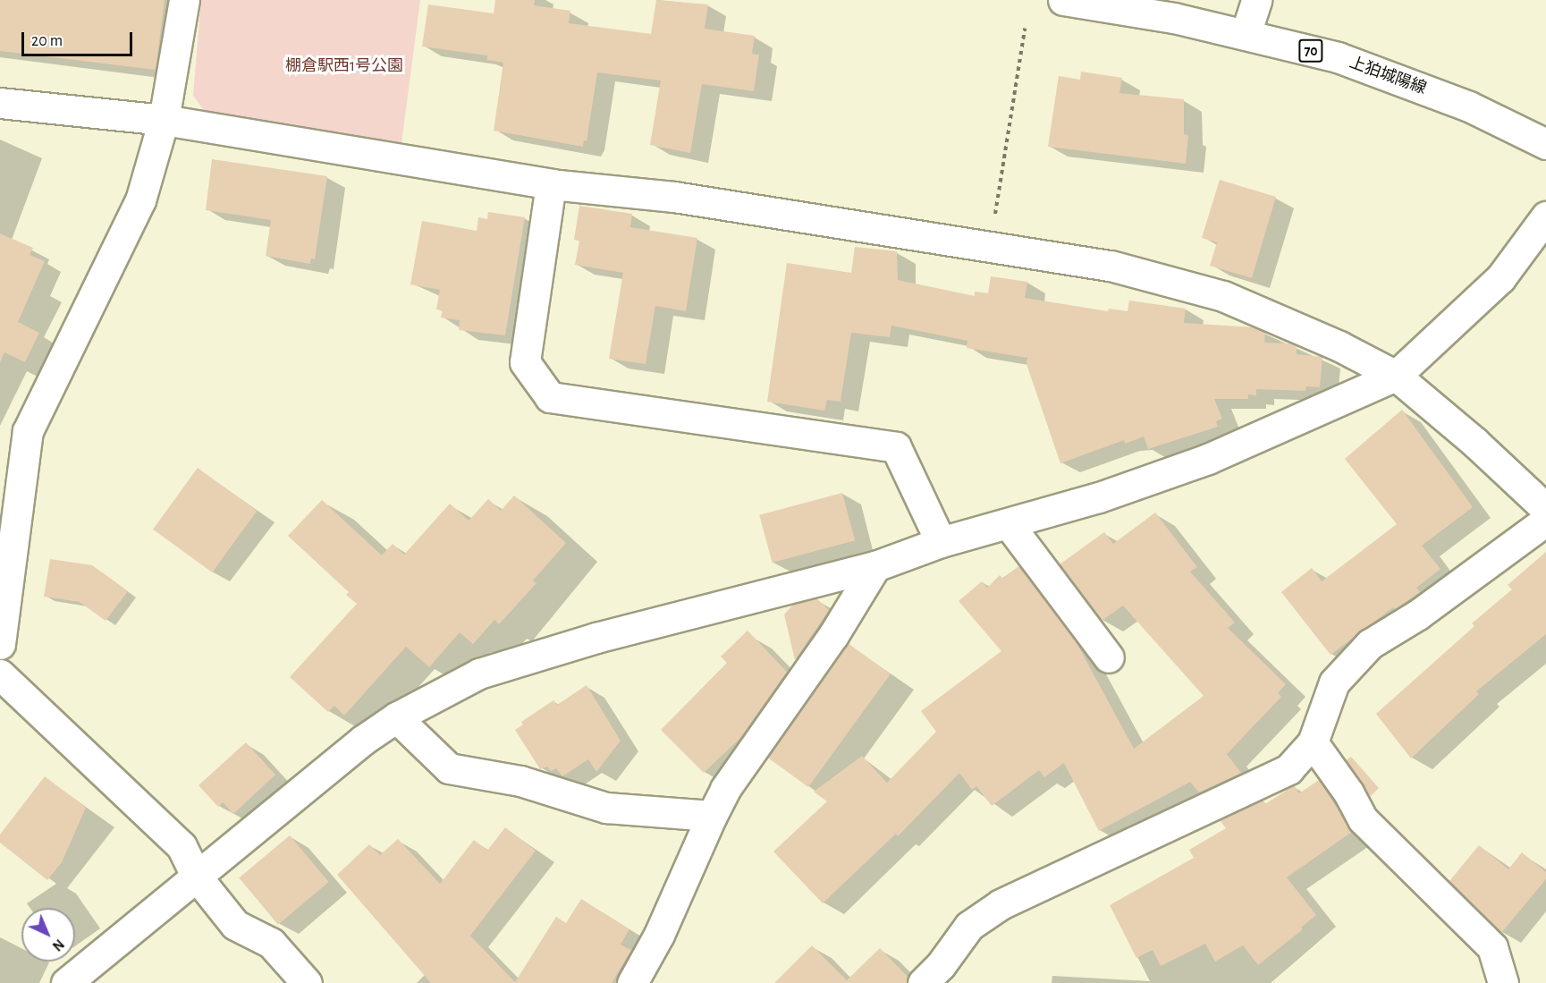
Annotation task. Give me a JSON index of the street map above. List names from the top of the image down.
{
  "streets": {
    "street": ["70", "上狛城陽線"]
  },
  "parks": ["棚倉駅西1号公園"],
  "scale_bar": "20 m",
  "north": "bottom right"
}
